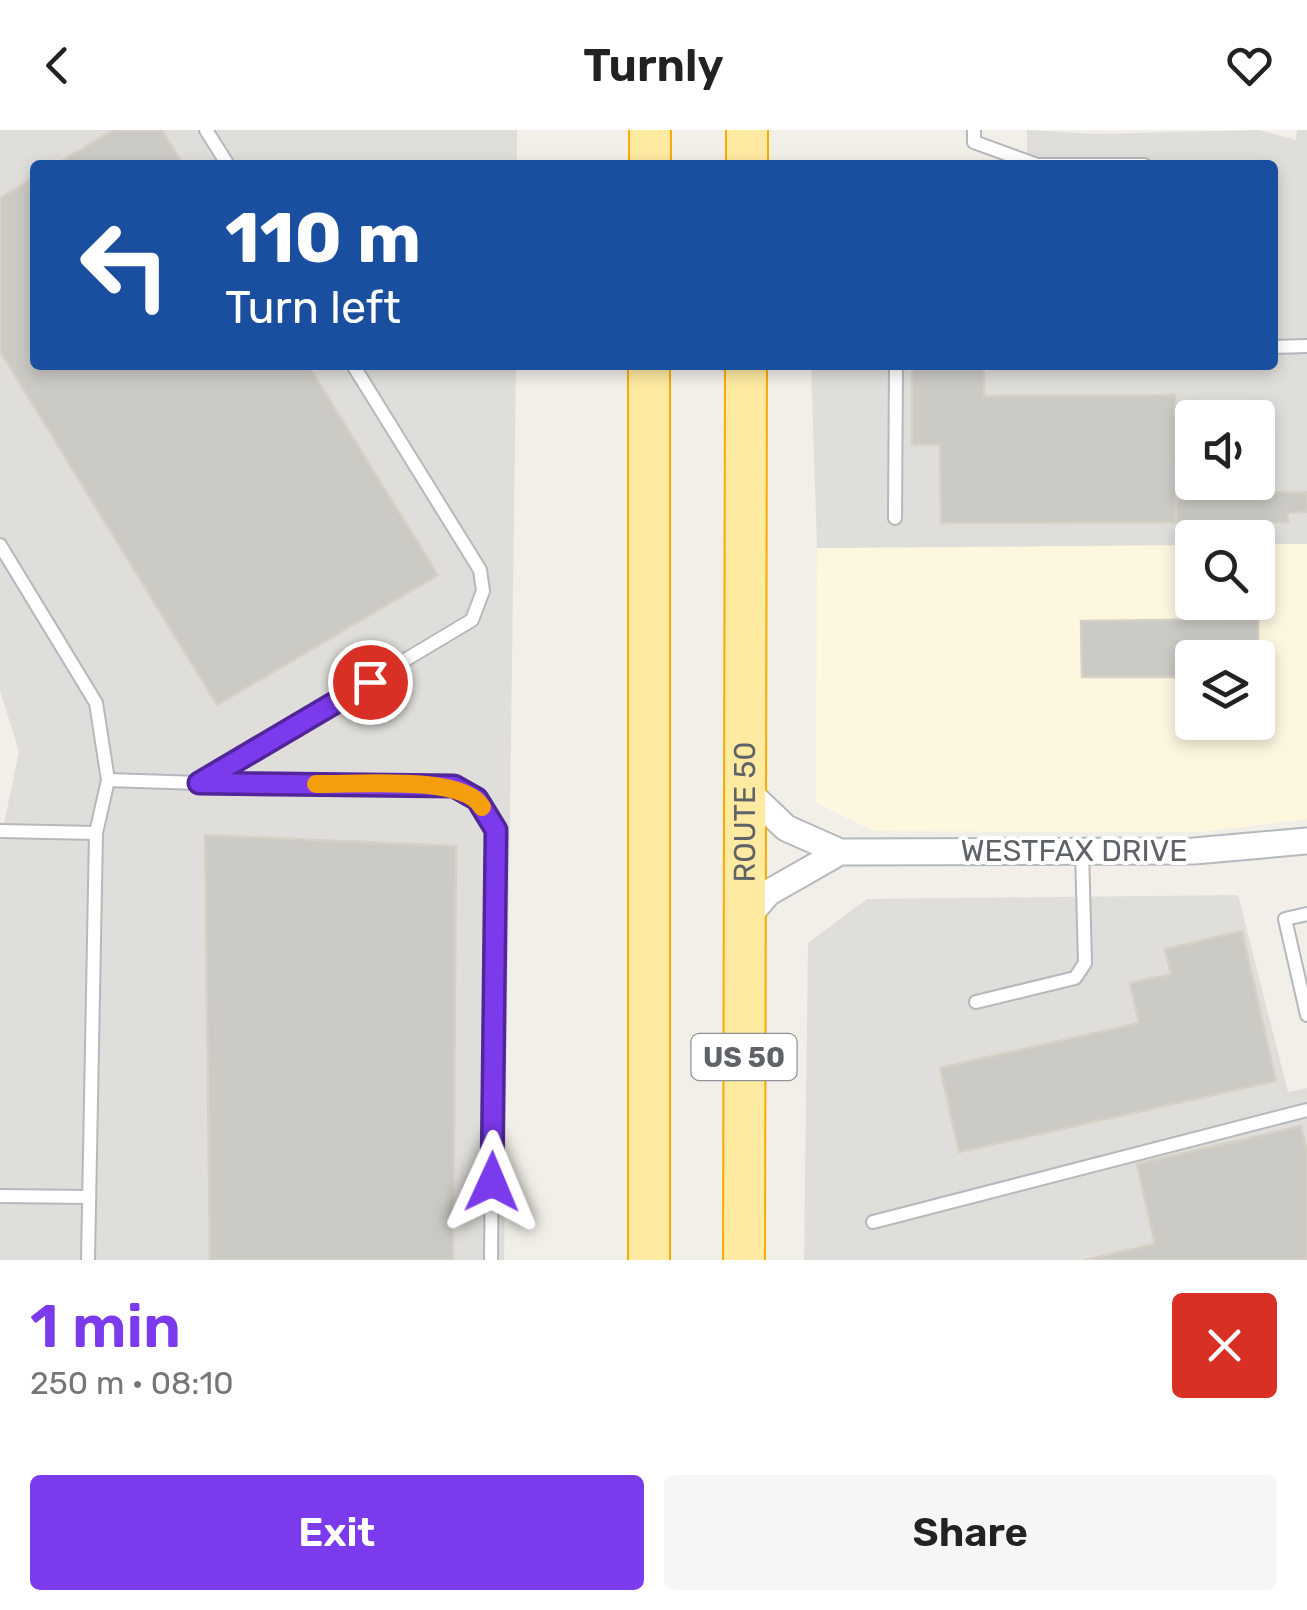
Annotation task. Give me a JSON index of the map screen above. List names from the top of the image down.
{
  "streets": {
    "highway": ["ROUTE 50", "US 50"],
    "street": ["WESTFAX DRIVE"]
  },
  "crossings": [
    ["ROUTE 50", "WESTFAX DRIVE"]
  ],
  "page": {
    "header": "Turnly",
    "turn": ["110 m", "Turn left"],
    "heading": ["1 min", "250 m · 08:10"],
    "buttons": ["Exit", "Share"]
  }
}
